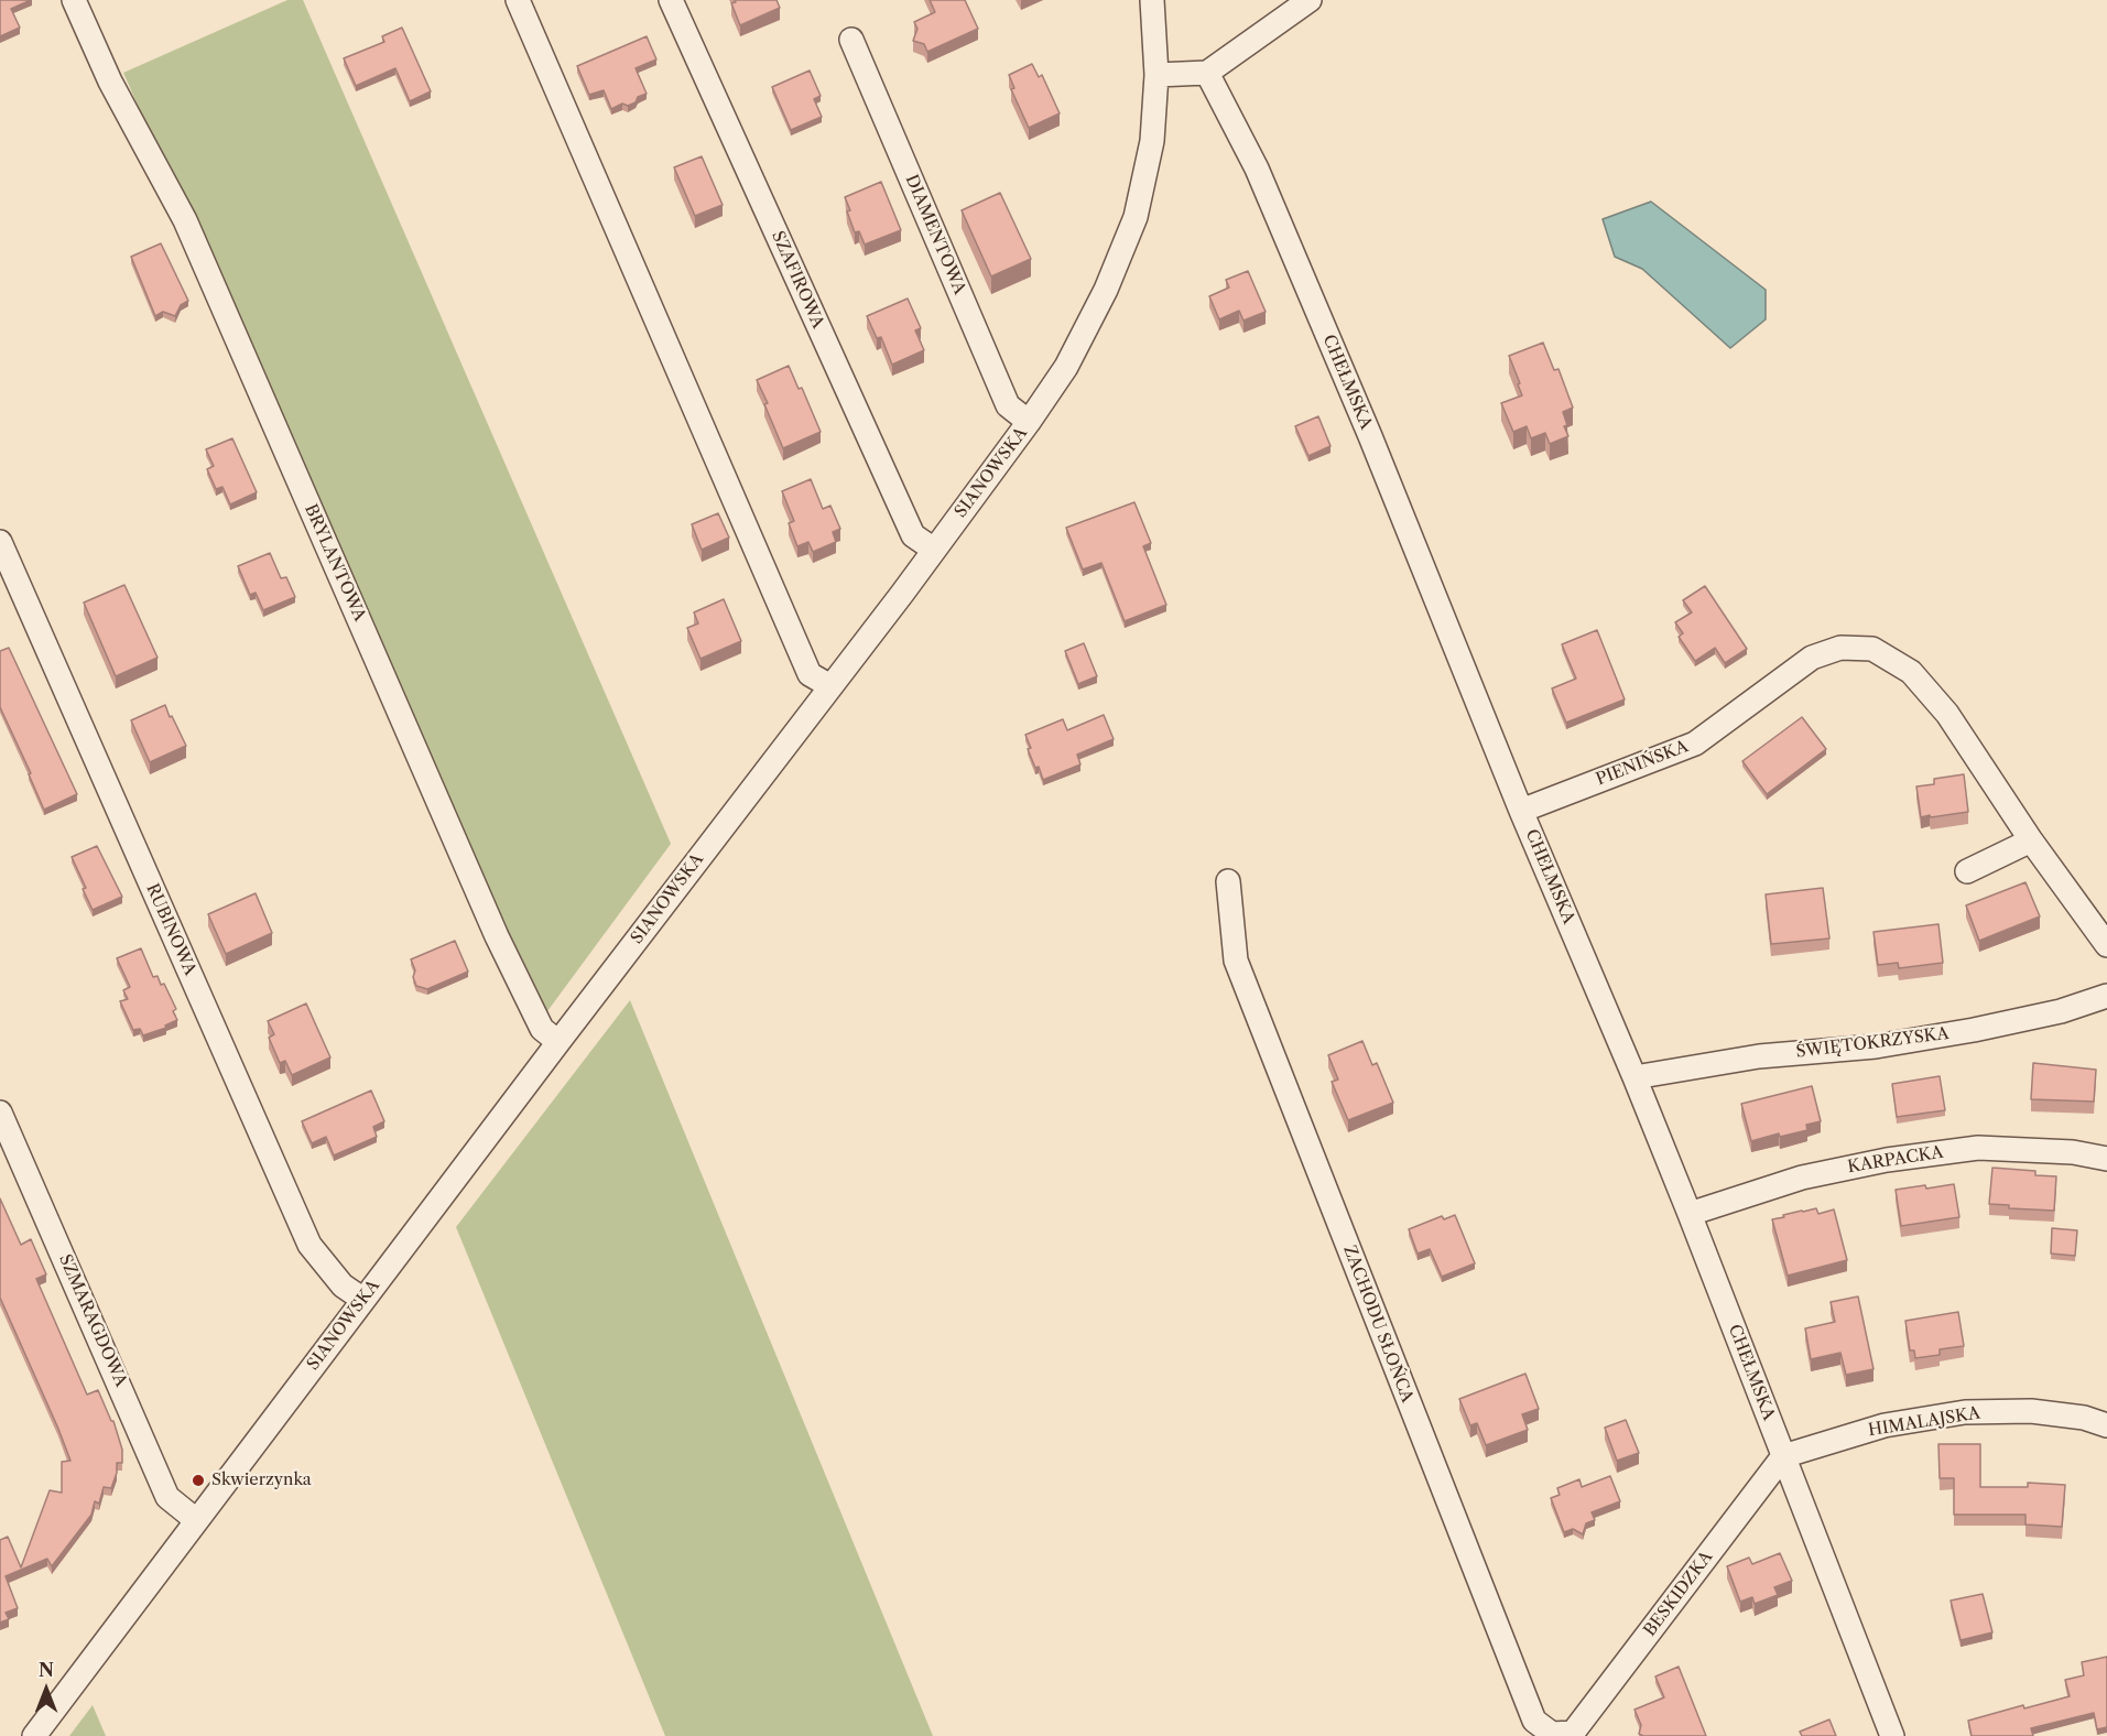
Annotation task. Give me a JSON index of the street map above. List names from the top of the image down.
{
  "streets": {
    "street": [
      "DIAMENTOWA",
      "SZAFIROWA",
      "CHEŁMSKA",
      "SIANOWSKA",
      "BRYLANTOWA",
      "PIENIŃSKA",
      "RUBINOWA",
      "ŚWIĘTOKRZYSKA",
      "KARPACKA",
      "SZMARAGDOWA",
      "ZACHODU SŁOŃCA",
      "HIMALAJSKA",
      "BESKIDZKA"
    ]
  },
  "crossings": [
    ["DIAMENTOWA", "SIANOWSKA"],
    ["SZAFIROWA", "SIANOWSKA"],
    ["CHEŁMSKA", "PIENIŃSKA"],
    ["CHEŁMSKA", "ŚWIĘTOKRZYSKA"],
    ["CHEŁMSKA", "KARPACKA"],
    ["CHEŁMSKA", "HIMALAJSKA"],
    ["CHEŁMSKA", "BESKIDZKA"],
    ["SIANOWSKA", "BRYLANTOWA"],
    ["SIANOWSKA", "RUBINOWA"],
    ["SIANOWSKA", "SZMARAGDOWA"],
    ["ZACHODU SŁOŃCA", "BESKIDZKA"],
    ["HIMALAJSKA", "BESKIDZKA"]
  ],
  "places": ["Skwierzynka"],
  "north": "top"
}
